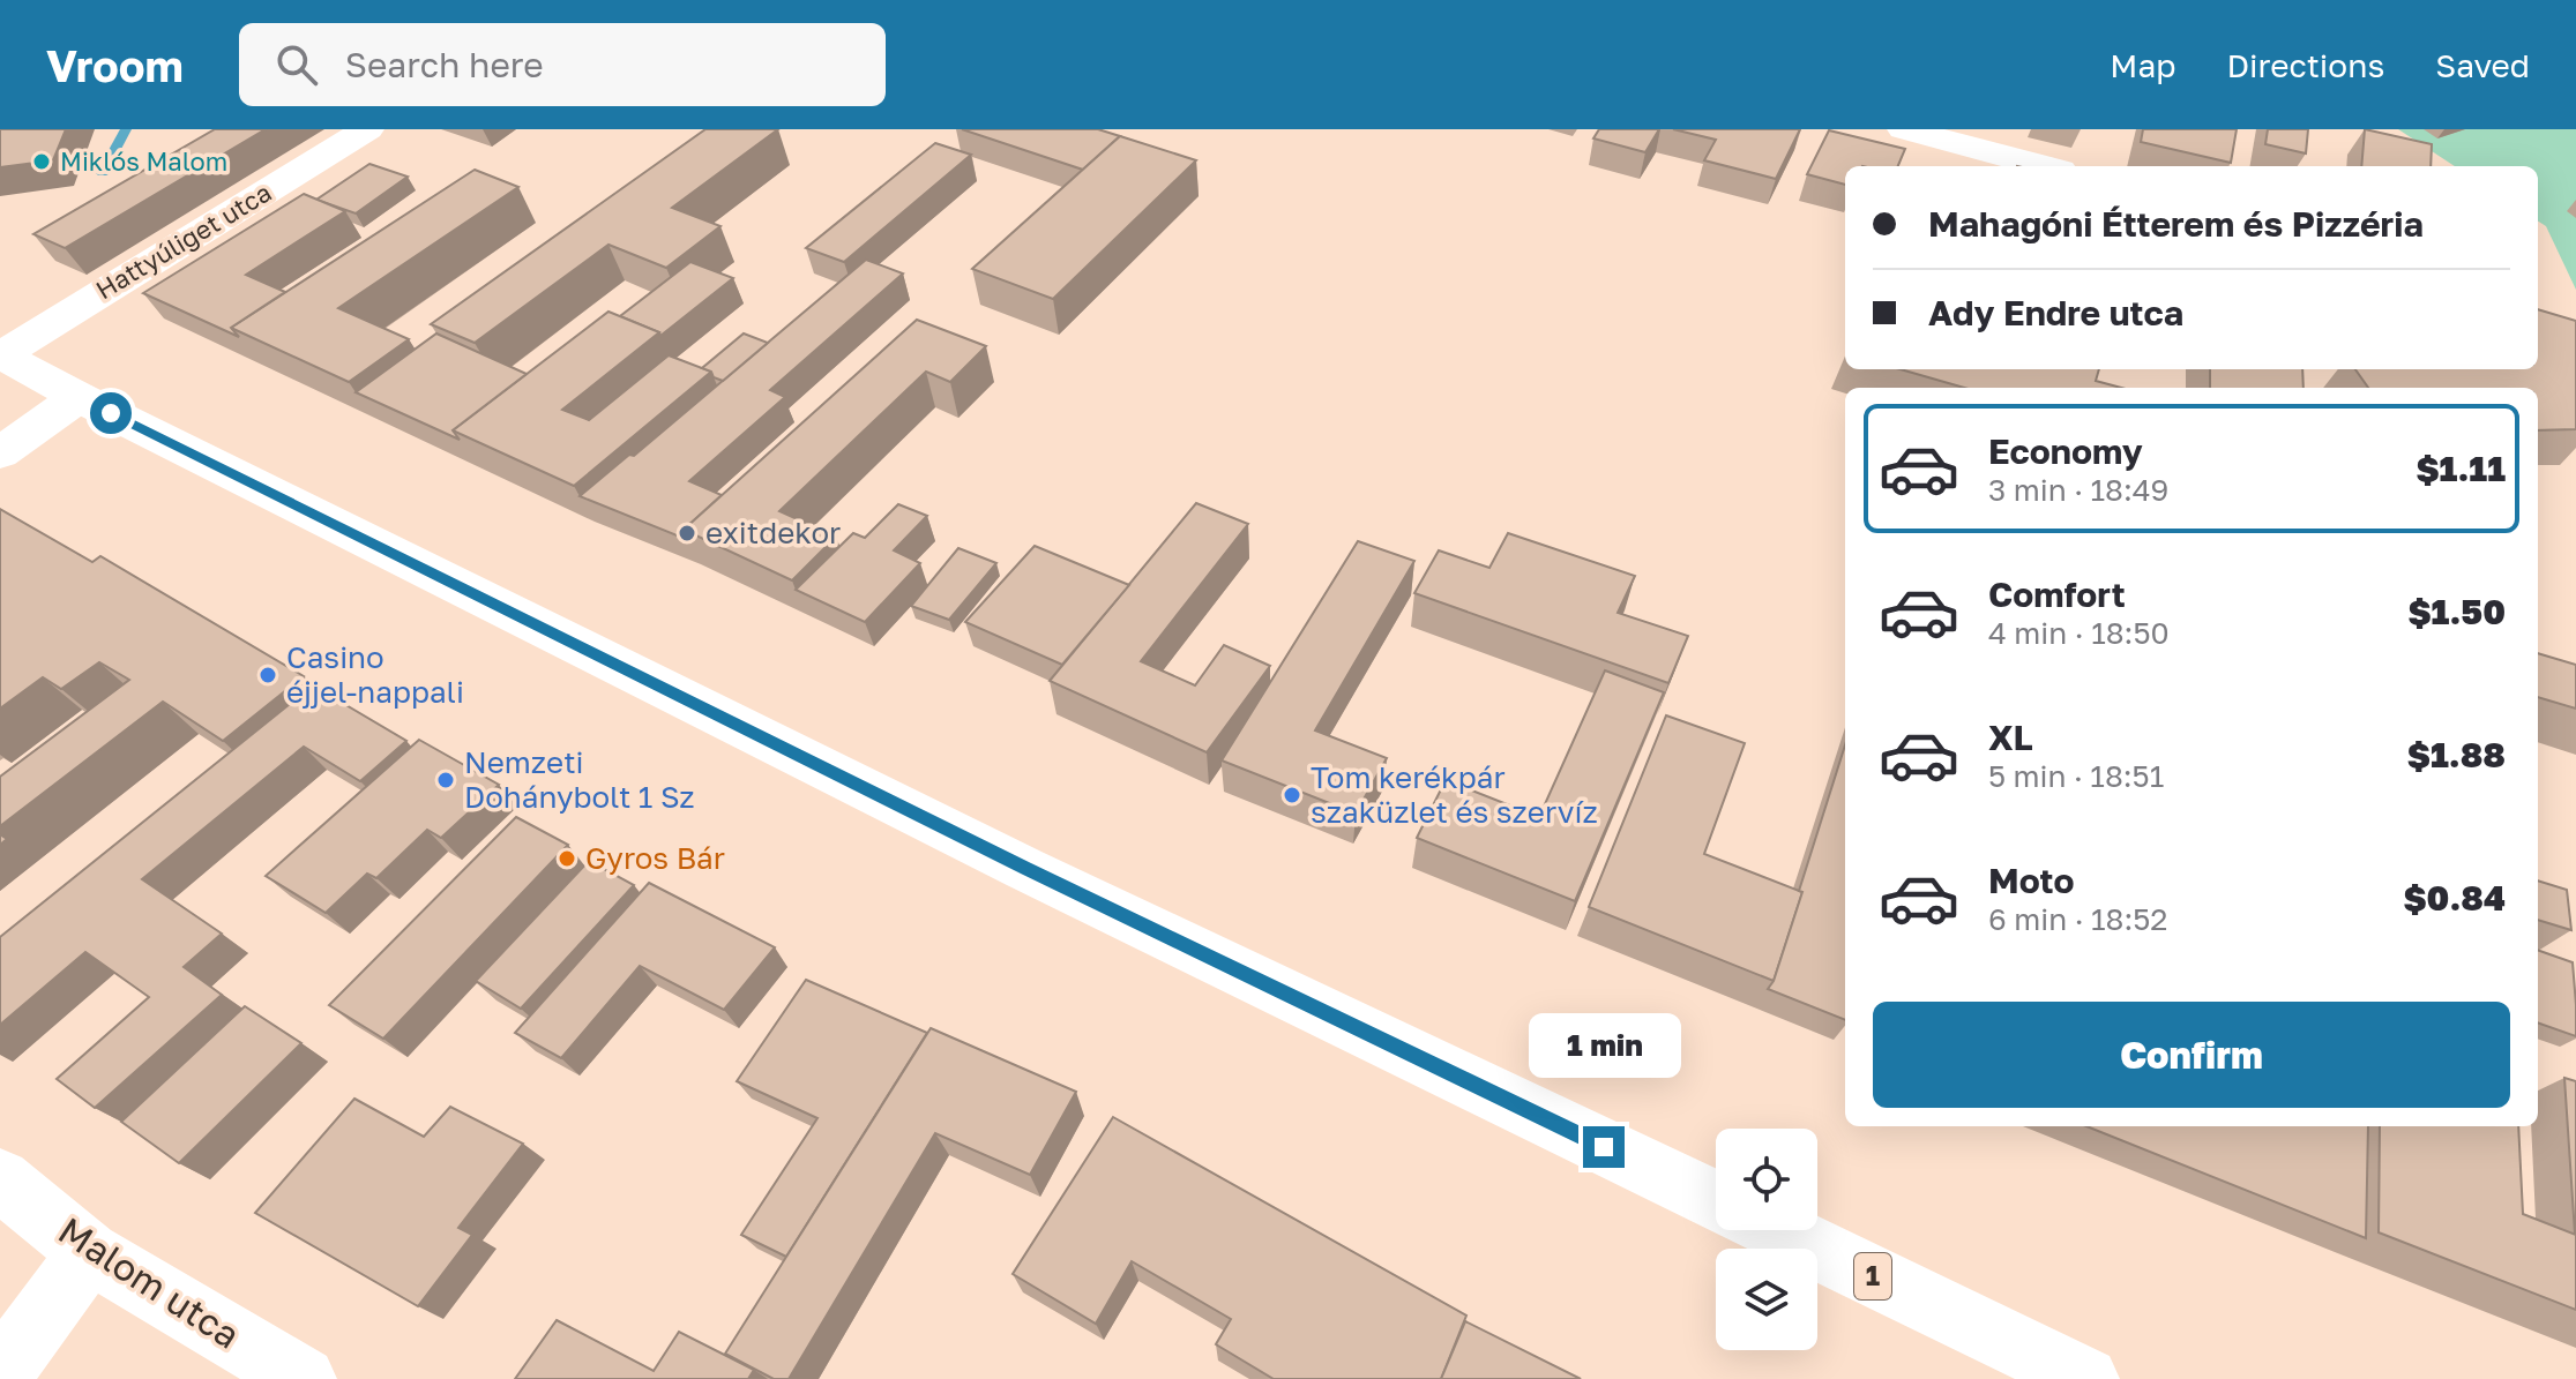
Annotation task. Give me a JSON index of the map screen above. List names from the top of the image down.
{
  "streets": {
    "main road": ["Hattyúliget utca", "1", "Malom utca"]
  },
  "places": [
    "Miklós Malom",
    "exitdekor",
    "Casino éjjel-nappali",
    "Nemzeti Dohánybolt 1 Sz",
    "Tom kerékpár szaküzlet és szervíz",
    "Gyros Bár"
  ],
  "page": {
    "header": "Vroom",
    "search": "Search here",
    "nav": ["Map", "Directions", "Saved"],
    "banner": ["Mahagóni Étterem és Pizzéria", "Ady Endre utca"],
    "list": [
      {
        "name": "Economy",
        "note": "3 min · 18:49",
        "value": "$1.11"
      },
      {
        "name": "Comfort",
        "note": "4 min · 18:50",
        "value": "$1.50"
      },
      {
        "name": "XL",
        "note": "5 min · 18:51",
        "value": "$1.88"
      },
      {
        "name": "Moto",
        "note": "6 min · 18:52",
        "value": "$0.84"
      }
    ],
    "buttons": "Confirm",
    "bubble": "1 min"
  }
}
